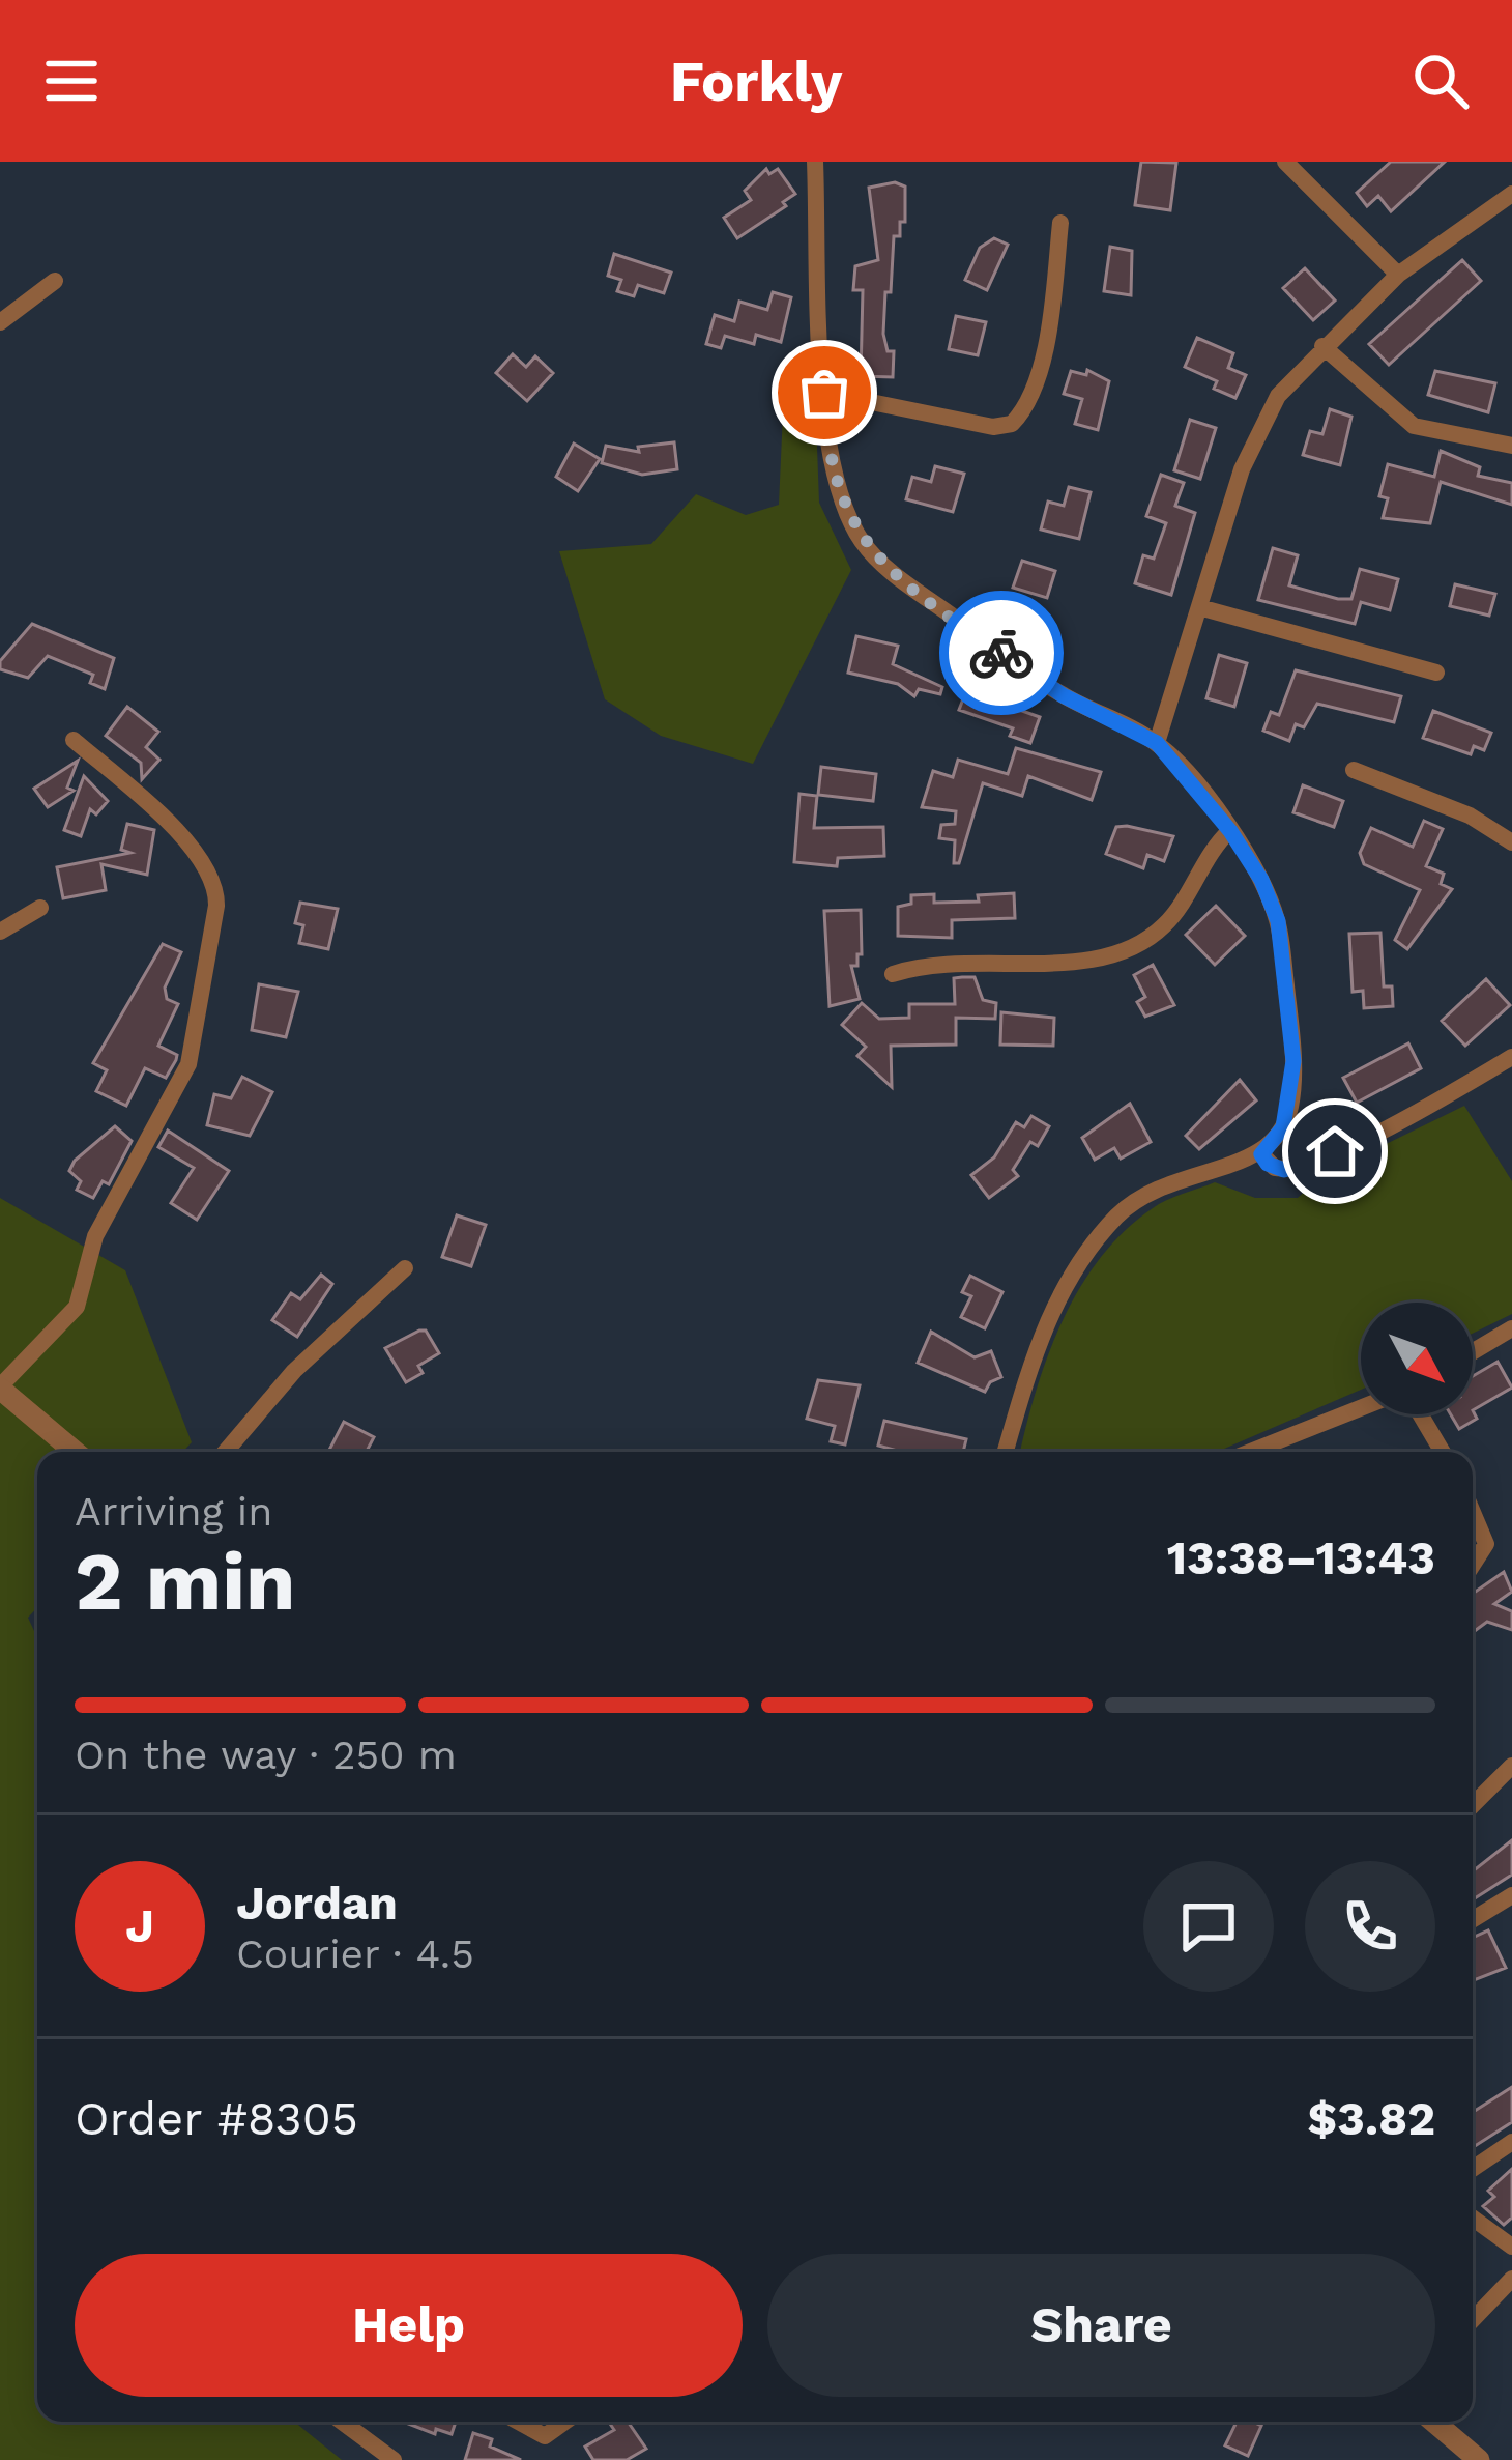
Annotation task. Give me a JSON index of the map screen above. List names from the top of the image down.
{
  "north": "bottom right",
  "page": {
    "header": "Forkly",
    "heading": ["2 min", "Arriving in", "13:38–13:43"],
    "panel": [
      "Jordan",
      "Courier · 4.5",
      "Order #8305",
      "$3.82"
    ],
    "bar": "On the way · 250 m",
    "round": "J",
    "buttons": ["Help", "Share"]
  }
}
